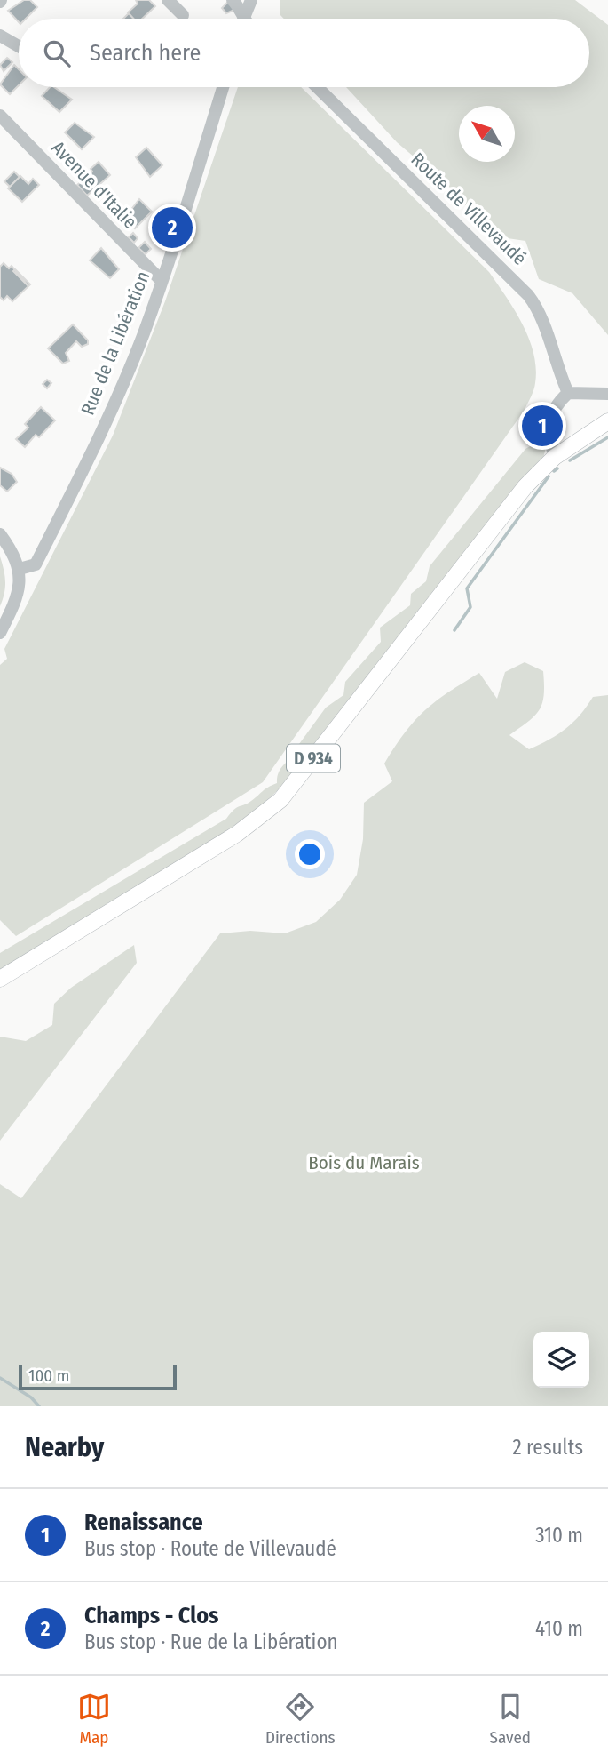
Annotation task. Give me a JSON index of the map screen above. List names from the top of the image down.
{
  "streets": {
    "main road": ["D 934"],
    "street": ["Avenue d'Italie", "Route de Villevaudé", "Rue de la Libération"]
  },
  "crossings": [
    ["Avenue d'Italie", "Rue de la Libération"]
  ],
  "parks": ["Bois du Marais"],
  "scale_bar": "100 m",
  "north": "top left",
  "page": {
    "search": "Search here",
    "pins": ["2", "1"],
    "scale": "100 m",
    "heading": ["Nearby", "2 results"],
    "list": [
      {
        "mark": "1",
        "name": "Renaissance",
        "note": "Bus stop · Route de Villevaudé",
        "value": "310 m"
      },
      {
        "mark": "2",
        "name": "Champs - Clos",
        "note": "Bus stop · Rue de la Libération",
        "value": "410 m"
      }
    ],
    "nav": ["Map", "Directions", "Saved"]
  }
}
